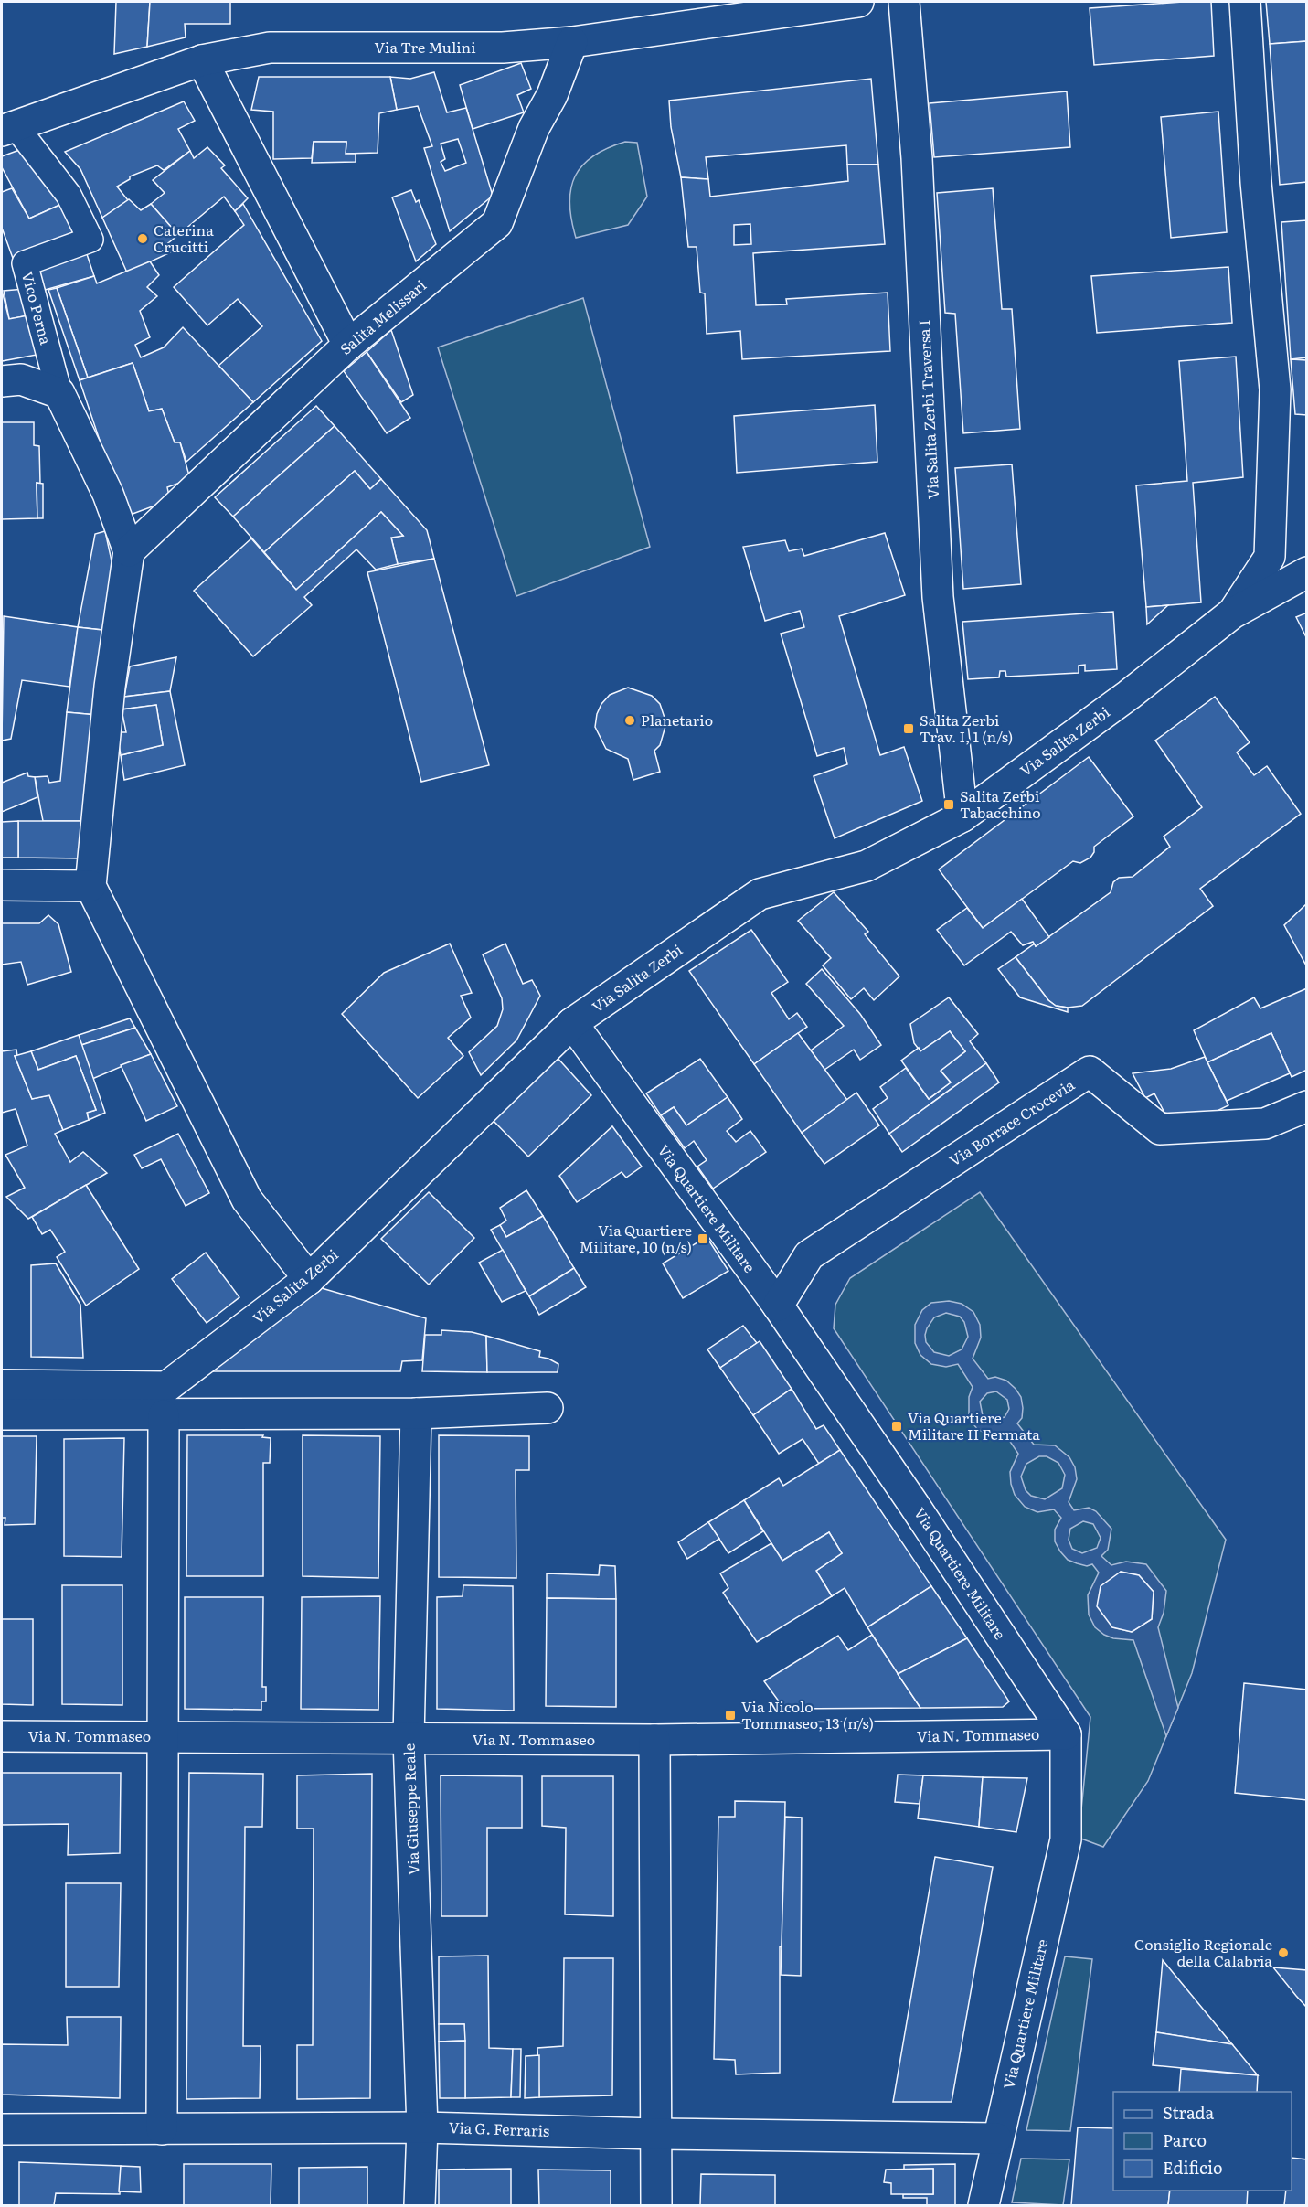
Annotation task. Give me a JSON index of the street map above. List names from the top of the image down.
{
  "streets": {
    "street": [
      "Via Tre Mulini",
      "Vico Perna",
      "Salita Melissari",
      "Via Salita Zerbi Traversa I",
      "Via Salita Zerbi",
      "Via Borrace Crocevia",
      "Via Quartiere Militare",
      "Via N. Tommaseo",
      "Via Giuseppe Reale",
      "Via G. Ferraris"
    ]
  },
  "crossings": [
    ["Via Tre Mulini", "Vico Perna"],
    ["Via Tre Mulini", "Salita Melissari"],
    ["Via Salita Zerbi Traversa I", "Via Salita Zerbi"],
    ["Via Salita Zerbi", "Via Quartiere Militare"],
    ["Via Borrace Crocevia", "Via Quartiere Militare"],
    ["Via Quartiere Militare", "Via N. Tommaseo"],
    ["Via Quartiere Militare", "Via G. Ferraris"],
    ["Via N. Tommaseo", "Via Giuseppe Reale"],
    ["Via Giuseppe Reale", "Via G. Ferraris"]
  ],
  "places": {
    "other": ["Caterina Crucitti", "Planetario", "Consiglio Regionale della Calabria"],
    "transit": [
      "Salita Zerbi Trav. I, 1 (n/s)",
      "Salita Zerbi Tabacchino",
      "Via Quartiere Militare, 10 (n/s)",
      "Via Quartiere Militare II Fermata",
      "Via Nicolo Tommaseo, 13 (n/s)"
    ]
  },
  "legend": ["Strada", "Parco", "Edificio"]
}
